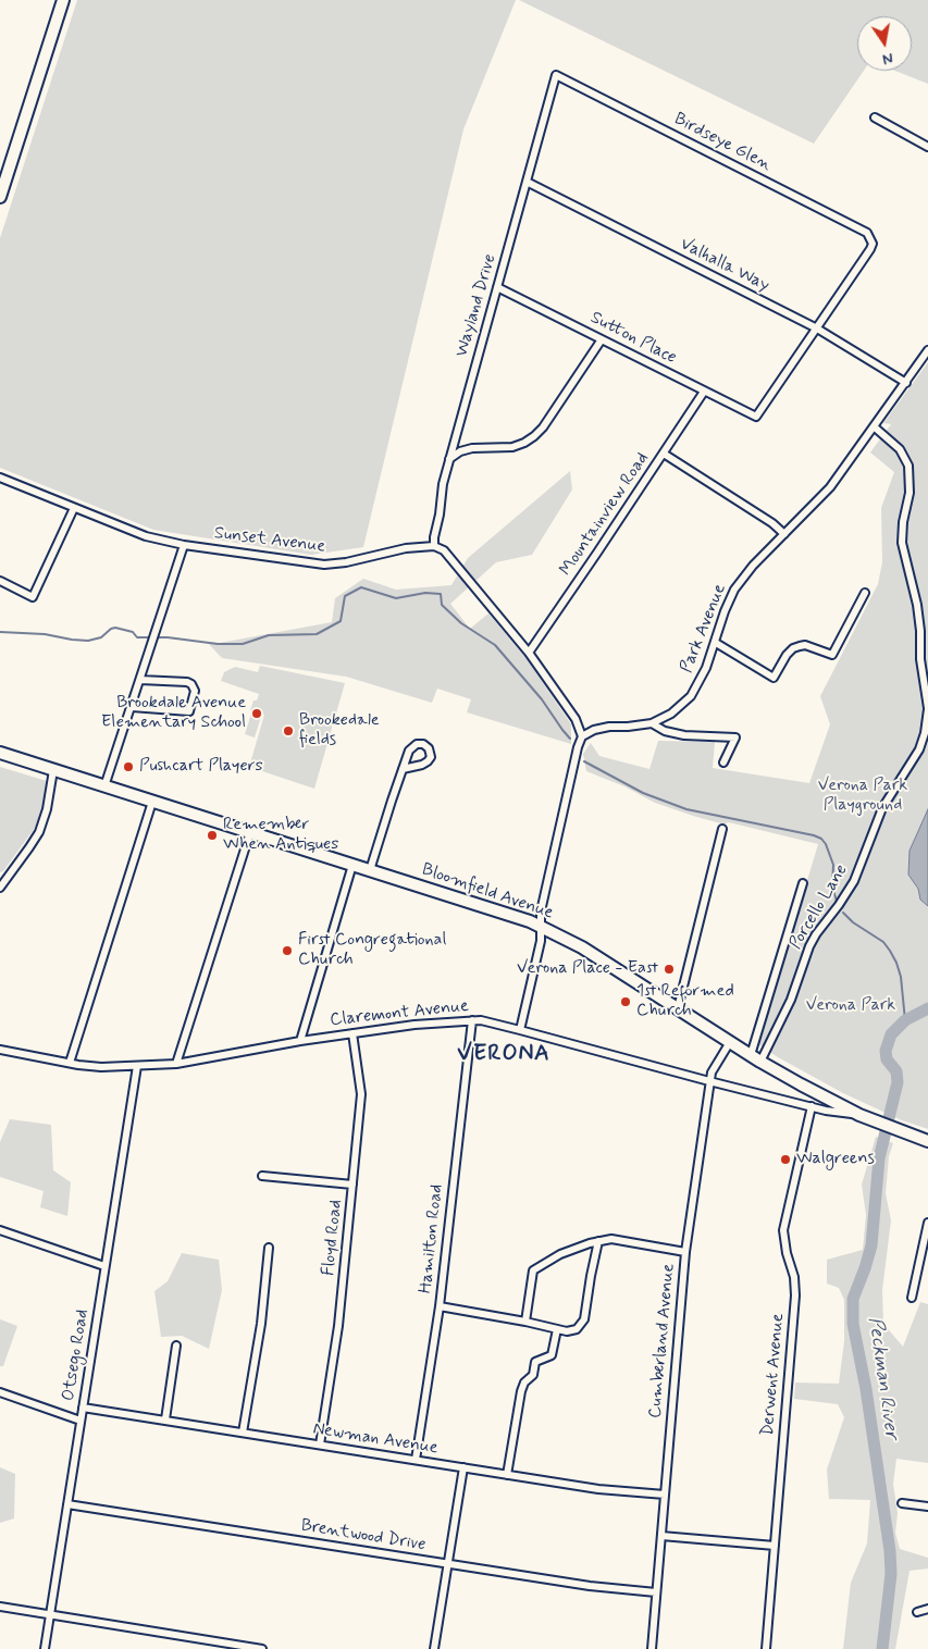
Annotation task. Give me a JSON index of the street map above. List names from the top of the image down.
{
  "streets": {
    "main road": ["Bloomfield Avenue"],
    "street": [
      "Birdseye Glen",
      "Valhalla Way",
      "Wayland Drive",
      "Sutton Place",
      "Mountainview Road",
      "Sunset Avenue",
      "Park Avenue",
      "Porcello Lane",
      "Claremont Avenue",
      "Floyd Road",
      "Hamilton Road",
      "Cumberland Avenue",
      "Otsego Road",
      "Derwent Avenue",
      "Newman Avenue",
      "Brentwood Drive"
    ]
  },
  "crossings": [
    ["Birdseye Glen", "Valhalla Way"],
    ["Birdseye Glen", "Wayland Drive"],
    ["Birdseye Glen", "Sutton Place"],
    ["Valhalla Way", "Wayland Drive"],
    ["Valhalla Way", "Sutton Place"],
    ["Valhalla Way", "Park Avenue"],
    ["Wayland Drive", "Sutton Place"],
    ["Wayland Drive", "Sunset Avenue"],
    ["Sutton Place", "Mountainview Road"],
    ["Park Avenue", "Porcello Lane"],
    ["Bloomfield Avenue", "Porcello Lane"],
    ["Bloomfield Avenue", "Claremont Avenue"],
    ["Bloomfield Avenue", "Cumberland Avenue"],
    ["Claremont Avenue", "Floyd Road"],
    ["Claremont Avenue", "Hamilton Road"],
    ["Claremont Avenue", "Cumberland Avenue"],
    ["Claremont Avenue", "Otsego Road"],
    ["Claremont Avenue", "Derwent Avenue"],
    ["Floyd Road", "Newman Avenue"],
    ["Hamilton Road", "Newman Avenue"],
    ["Cumberland Avenue", "Newman Avenue"],
    ["Cumberland Avenue", "Brentwood Drive"],
    ["Otsego Road", "Newman Avenue"],
    ["Otsego Road", "Brentwood Drive"]
  ],
  "districts": ["VERONA"],
  "water": ["Peckman River"],
  "parks": ["Verona Park Playground", "Verona Park"],
  "places": [
    "Brookdale Avenue Elementary School",
    "Brookedale fields",
    "Pushcart Players",
    "Remember When Antiques",
    "First Congregational Church",
    "Verona Place - East",
    "1st Reformed Church",
    "Walgreens"
  ],
  "north": "bottom"
}
